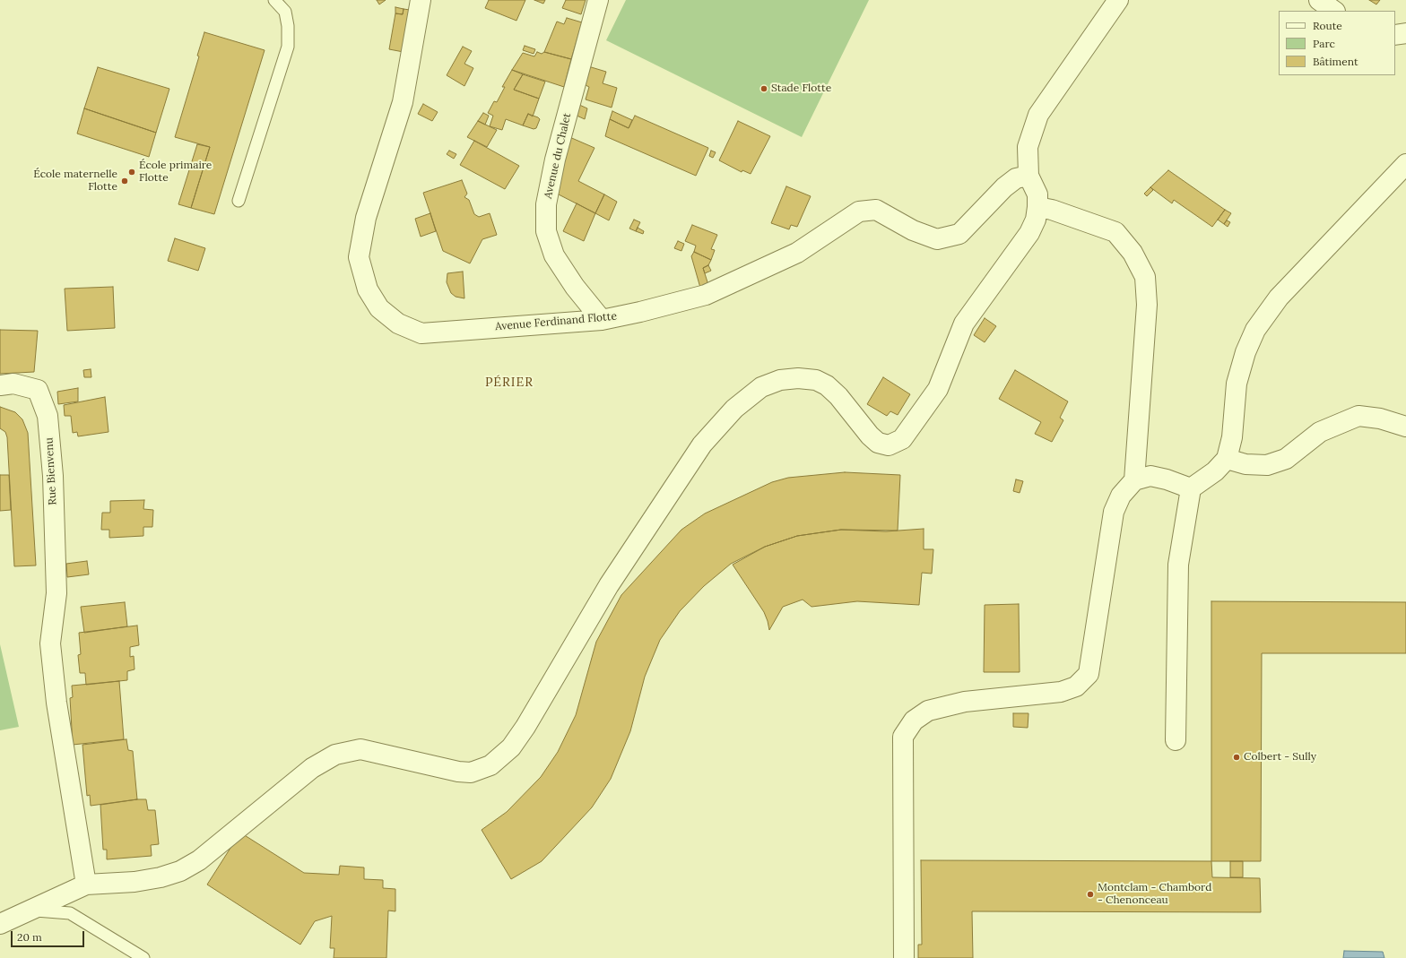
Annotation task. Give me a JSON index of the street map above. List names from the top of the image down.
{
  "streets": {
    "street": ["Avenue du Chalet", "Avenue Ferdinand Flotte", "Rue Bienvenu"]
  },
  "crossings": [
    ["Avenue du Chalet", "Avenue Ferdinand Flotte"]
  ],
  "districts": ["PÉRIER"],
  "places": [
    "Stade Flotte",
    "École primaire Flotte",
    "École maternelle Flotte",
    "Colbert - Sully",
    "Montclam - Chambord - Chenonceau"
  ],
  "legend": ["Route", "Parc", "Bâtiment"],
  "scale_bar": "20 m"
}
